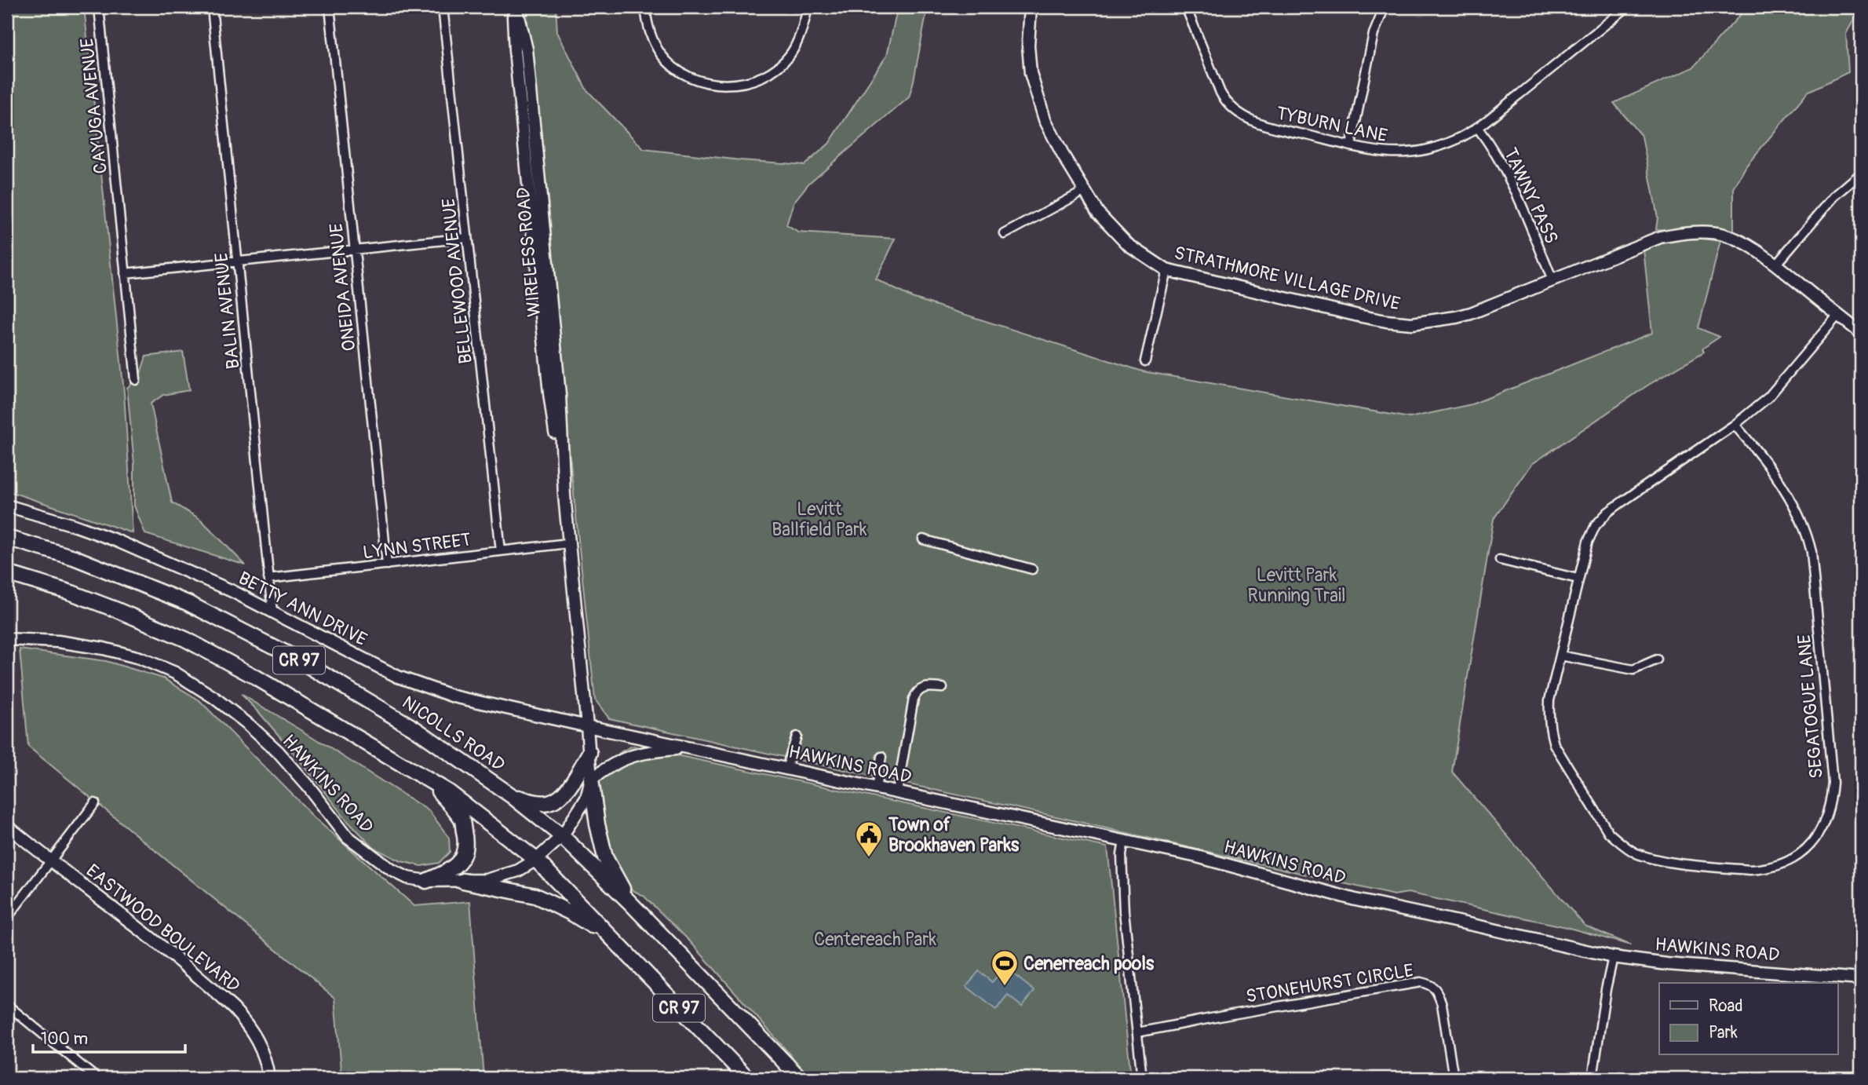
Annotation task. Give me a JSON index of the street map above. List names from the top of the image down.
{
  "streets": {
    "highway": ["CR 97", "NICOLLS ROAD"],
    "street": [
      "CAYUGA AVENUE",
      "TYBURN LANE",
      "TAWNY PASS",
      "WIRELESS ROAD",
      "STRATHMORE VILLAGE DRIVE",
      "BELLEWOOD AVENUE",
      "ONEIDA AVENUE",
      "BALIN AVENUE",
      "LYNN STREET",
      "BETTY ANN DRIVE",
      "SEGATOGUE LANE",
      "HAWKINS ROAD",
      "EASTWOOD BOULEVARD",
      "STONEHURST CIRCLE"
    ]
  },
  "crossings": [
    ["TYBURN LANE", "TAWNY PASS"],
    ["TAWNY PASS", "STRATHMORE VILLAGE DRIVE"],
    ["WIRELESS ROAD", "LYNN STREET"],
    ["WIRELESS ROAD", "BETTY ANN DRIVE"],
    ["WIRELESS ROAD", "HAWKINS ROAD"],
    ["STRATHMORE VILLAGE DRIVE", "SEGATOGUE LANE"],
    ["BELLEWOOD AVENUE", "LYNN STREET"],
    ["ONEIDA AVENUE", "LYNN STREET"],
    ["BALIN AVENUE", "LYNN STREET"],
    ["BALIN AVENUE", "BETTY ANN DRIVE"],
    ["BETTY ANN DRIVE", "HAWKINS ROAD"],
    ["CR 97", "HAWKINS ROAD"],
    ["NICOLLS ROAD", "HAWKINS ROAD"]
  ],
  "parks": ["Levitt Ballfield Park", "Levitt Park Running Trail", "Centereach Park"],
  "places": {
    "public building": ["Town of Brookhaven Parks"],
    "sports": ["Cenerreach pools"]
  },
  "legend": ["Road", "Park"],
  "scale_bar": "100 m"
}
